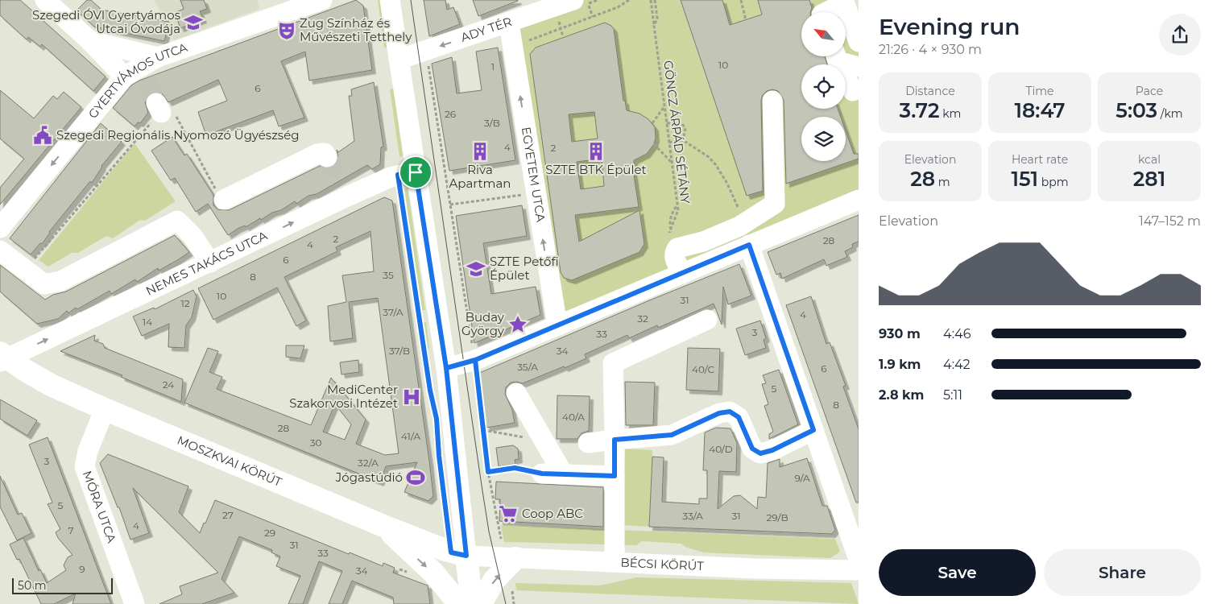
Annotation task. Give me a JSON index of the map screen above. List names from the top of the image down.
{
  "streets": {
    "main road": ["MOSZKVAI KÖRÚT"],
    "street": [
      "ADY TÉR",
      "GYERTYÁMOS UTCA",
      "EGYETEM UTCA",
      "NEMES TAKÁCS UTCA",
      "MÓRA UTCA",
      "BÉCSI KÖRÚT"
    ],
    "path": ["GÖNCZ ÁRPÁD SÉTÁNY"]
  },
  "crossings": [
    ["ADY TÉR", "EGYETEM UTCA"],
    ["NEMES TAKÁCS UTCA", "MOSZKVAI KÖRÚT"],
    ["MOSZKVAI KÖRÚT", "MÓRA UTCA"],
    ["MOSZKVAI KÖRÚT", "BÉCSI KÖRÚT"]
  ],
  "one_way": ["ADY TÉR", "GYERTYÁMOS UTCA", "NEMES TAKÁCS UTCA"],
  "places": {
    "school or university": ["Szegedi ÓVI Gyertyámos Utcai Óvodája", "SZTE Petőfi Épület"],
    "theatre": ["Zug Színház és Művészeti Tetthely"],
    "public building": ["Szegedi Regionális Nyomozó Ügyészség"],
    "building": ["Riva Apartman", "SZTE BTK Épület"],
    "place": ["Buday György"],
    "hospital": ["MediCenter Szakorvosi Intézet"],
    "sports": ["Jógastúdió"],
    "supermarket": ["Coop ABC"]
  },
  "house_numbers": [
    "10",
    "1",
    "6",
    "26",
    "3/B",
    "4",
    "2",
    "2",
    "28",
    "4",
    "6",
    "35",
    "8",
    "10",
    "31",
    "12",
    "37/A",
    "4",
    "32",
    "14",
    "3",
    "33",
    "37/B",
    "34",
    "35/A",
    "6",
    "40/C",
    "24",
    "5",
    "8",
    "40/A",
    "28",
    "41/A",
    "30",
    "40/D",
    "3",
    "32/A",
    "9/A",
    "5",
    "27",
    "33/A",
    "31",
    "29/B",
    "4",
    "7",
    "29",
    "31",
    "33",
    "9",
    "34"
  ],
  "scale_bar": "50 m",
  "north": "top left",
  "page": {
    "heading": ["Evening run", "21:26 · 4 × 930 m"],
    "stats": [
      ["Distance", "3.72 km"],
      ["Time", "18:47"],
      ["Pace", "5:03 /km"],
      ["Elevation", "28 m"],
      ["Heart rate", "151 bpm"],
      ["kcal", "281"]
    ],
    "chart": ["Elevation", "147–152 m"],
    "list": [
      {
        "name": "930 m",
        "note": "4:46"
      },
      {
        "name": "1.9 km",
        "note": "4:42"
      },
      {
        "name": "2.8 km",
        "note": "5:11"
      }
    ],
    "buttons": ["Save", "Share"],
    "scale": "50 m"
  }
}
